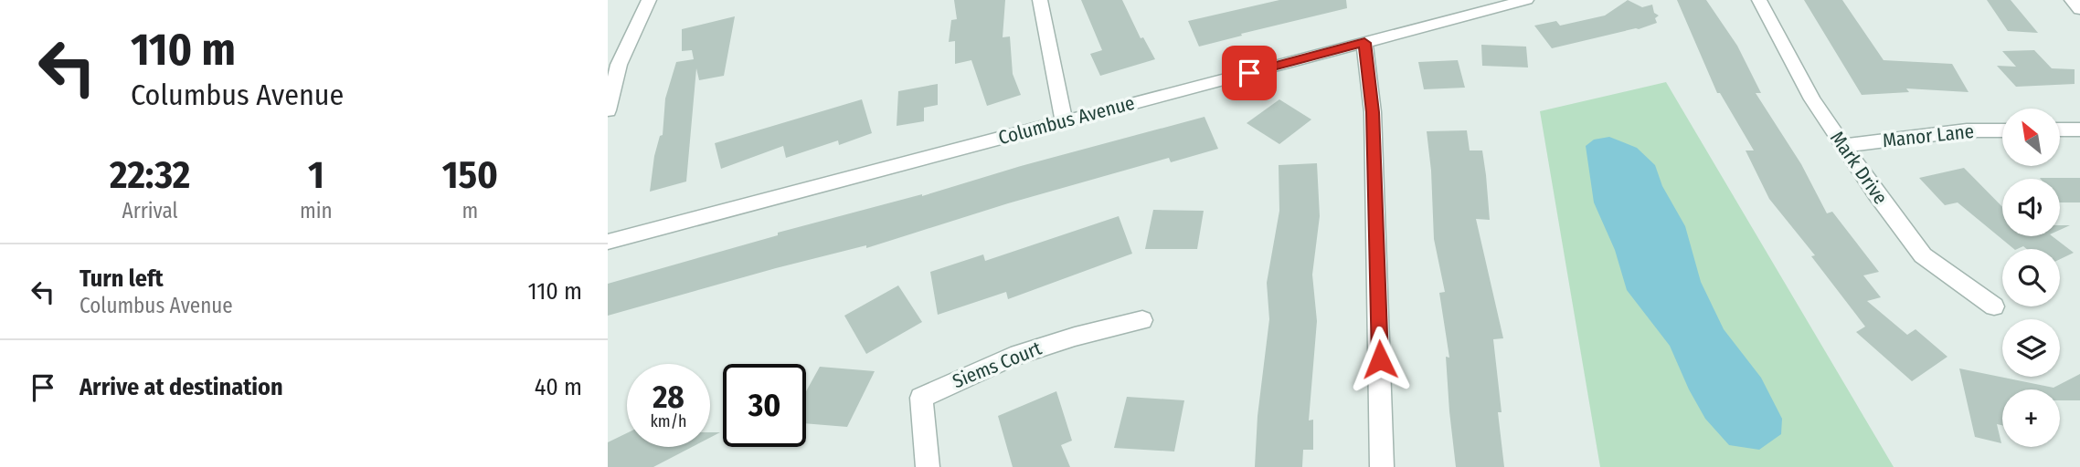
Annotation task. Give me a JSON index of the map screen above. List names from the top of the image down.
{
  "streets": {
    "street": [
      "Columbus Avenue",
      "Manor Lane",
      "Mark Drive",
      "Siems Court"
    ]
  },
  "crossings": [
    ["Manor Lane", "Mark Drive"]
  ],
  "north": "top left",
  "page": {
    "turn": ["110 m", "Columbus Avenue"],
    "map_buttons": "+",
    "eta": [
      "22:32",
      "Arrival",
      "1",
      "min",
      "150",
      "m"
    ],
    "list": [
      {
        "name": "Turn left",
        "note": "Columbus Avenue",
        "value": "110 m"
      },
      {
        "name": "Arrive at destination",
        "value": "40 m"
      }
    ],
    "speed": "28 km/h",
    "limit": "30"
  }
}
